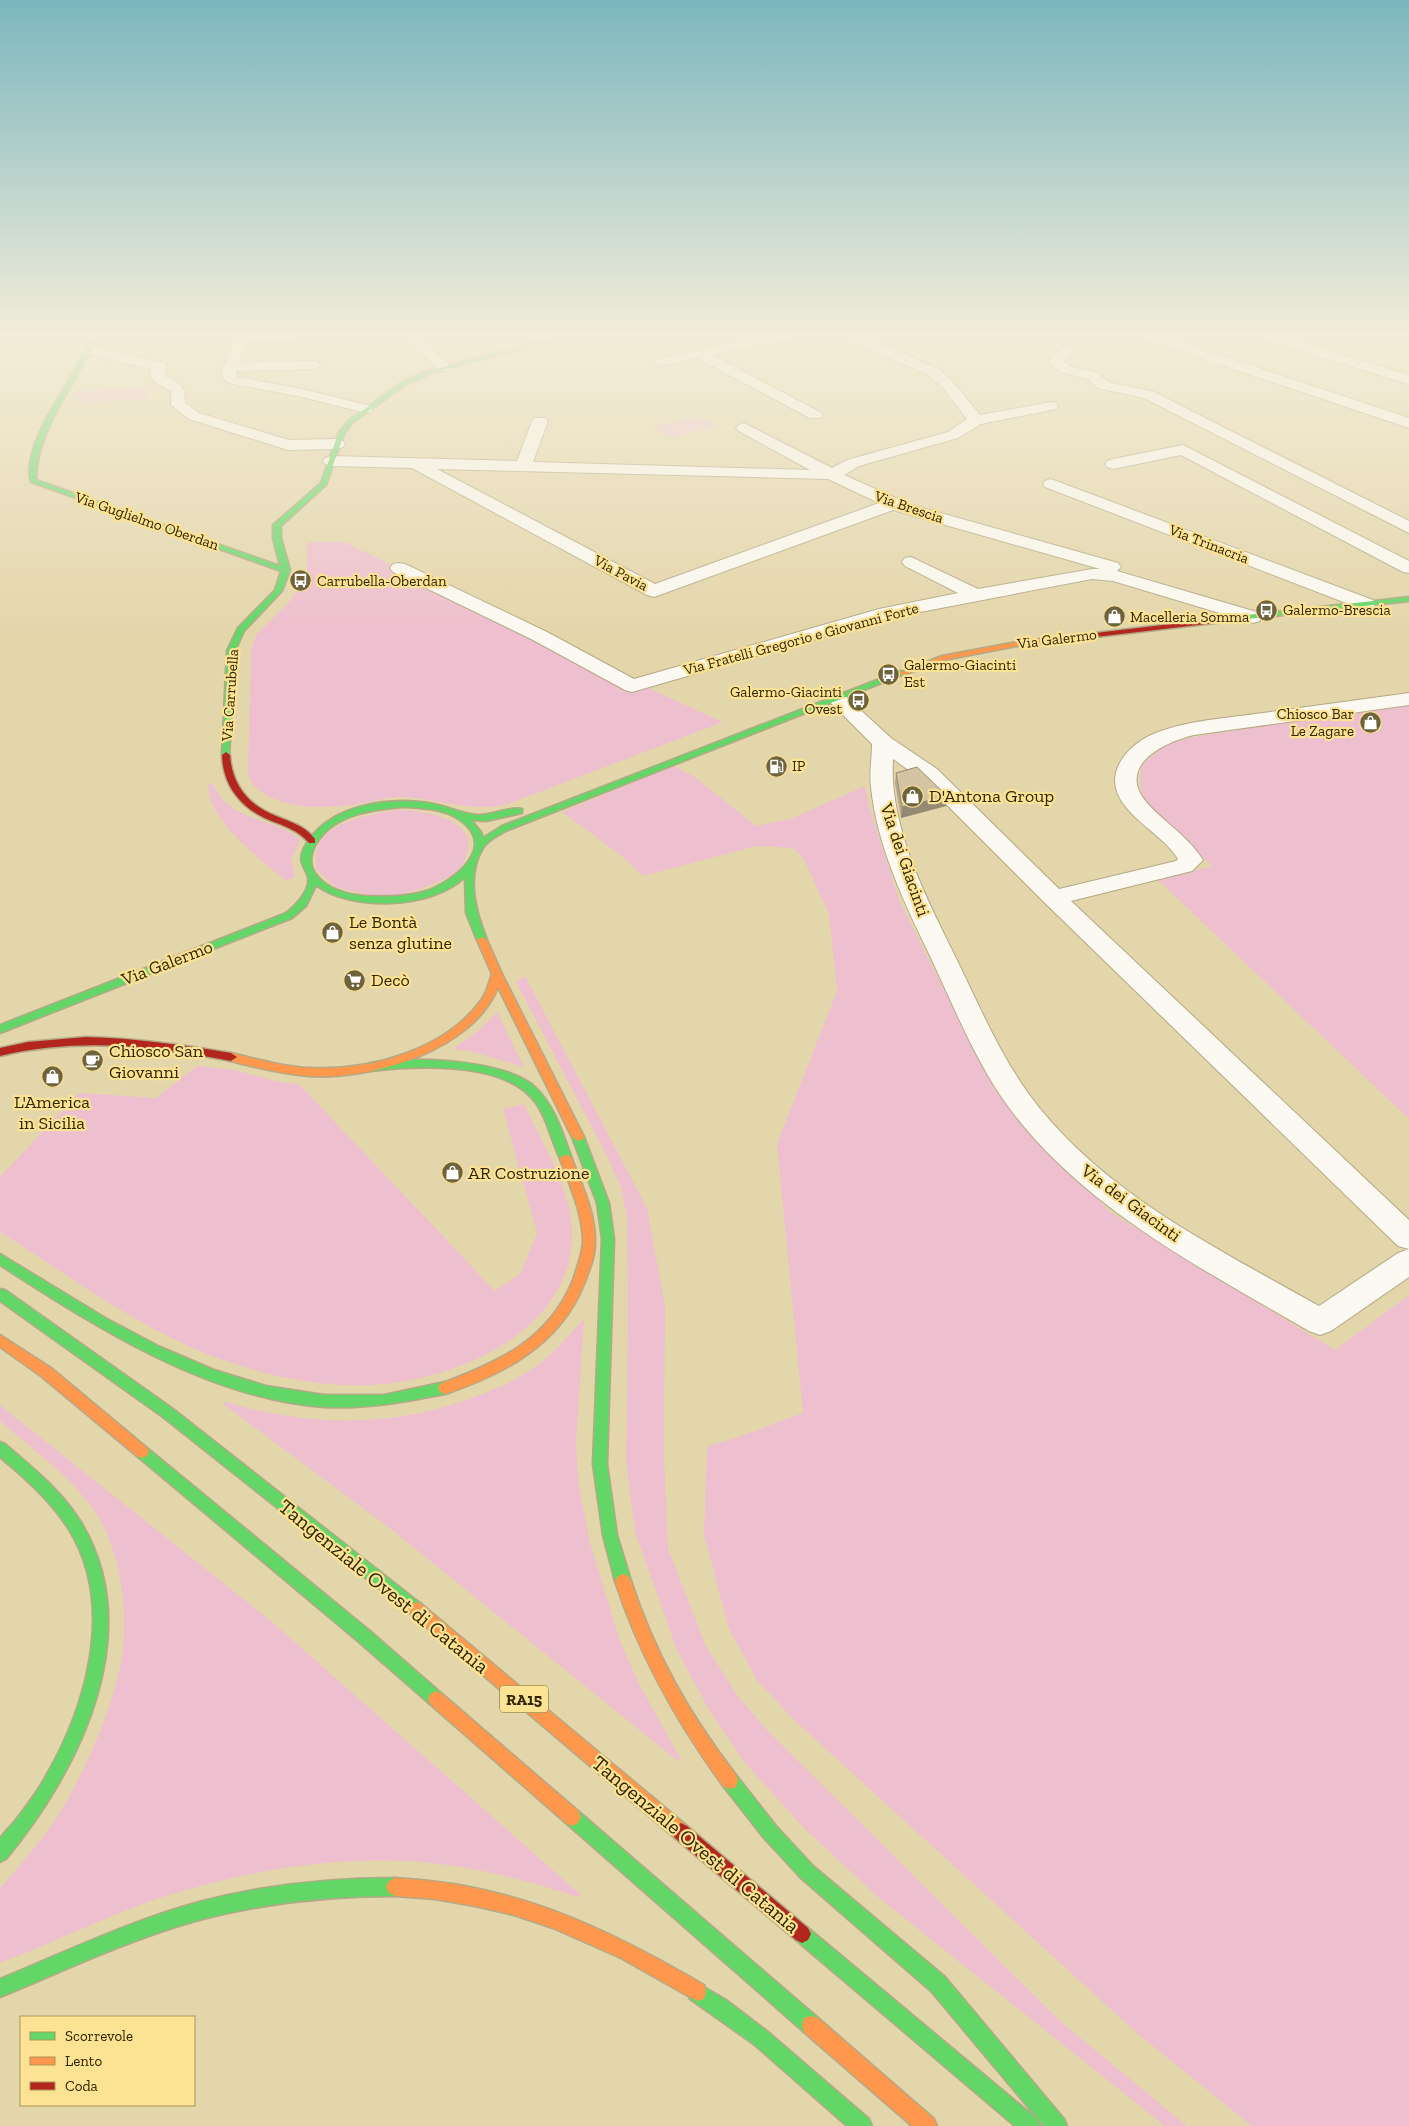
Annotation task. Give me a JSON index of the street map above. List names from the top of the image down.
{
  "streets": {
    "main road": [
      "Via Guglielmo Oberdan",
      "Via Galermo",
      "Via Carrubella",
      "Tangenziale Ovest di Catania",
      "RA15"
    ],
    "street": [
      "Via Brescia",
      "Via Trinacria",
      "Via Pavia",
      "Via Fratelli Gregorio e Giovanni Forte",
      "Via dei Giacinti"
    ]
  },
  "crossings": [
    ["Via Brescia", "Via Pavia"],
    ["Via Brescia", "Via Fratelli Gregorio e Giovanni Forte"],
    ["Via Brescia", "Via Galermo"],
    ["Via Guglielmo Oberdan", "Via Carrubella"],
    ["Via Trinacria", "Via Galermo"],
    ["Via Fratelli Gregorio e Giovanni Forte", "Via Galermo"],
    ["Via Galermo", "Via Carrubella"]
  ],
  "places": {
    "bus stop": [
      "Carrubella-Oberdan",
      "Galermo-Brescia",
      "Galermo-Giacinti Est",
      "Galermo-Giacinti Ovest"
    ],
    "shop": [
      "Macelleria Somma",
      "Chiosco Bar Le Zagare",
      "D'Antona Group",
      "Le Bontà senza glutine",
      "L'America in Sicilia",
      "AR Costruzione"
    ],
    "fuel station": ["IP"],
    "supermarket": ["Decò"],
    "cafe": ["Chiosco San Giovanni"]
  },
  "legend": ["Scorrevole", "Lento", "Coda"]
}
